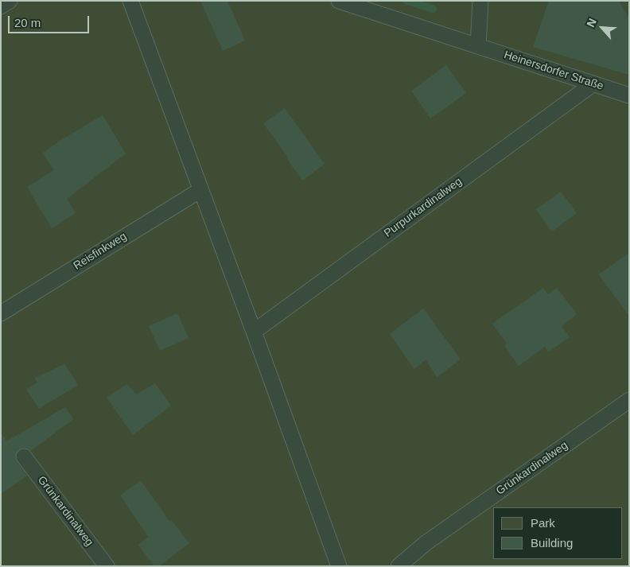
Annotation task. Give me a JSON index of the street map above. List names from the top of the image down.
{
  "streets": {
    "lane": [
      "Heinersdorfer Straße",
      "Purpurkardinalweg",
      "Reisfinkweg",
      "Grünkardinalweg"
    ]
  },
  "crossings": [
    ["Heinersdorfer Straße", "Purpurkardinalweg"]
  ],
  "legend": ["Park", "Building"],
  "scale_bar": "20 m",
  "north": "top left"
}
